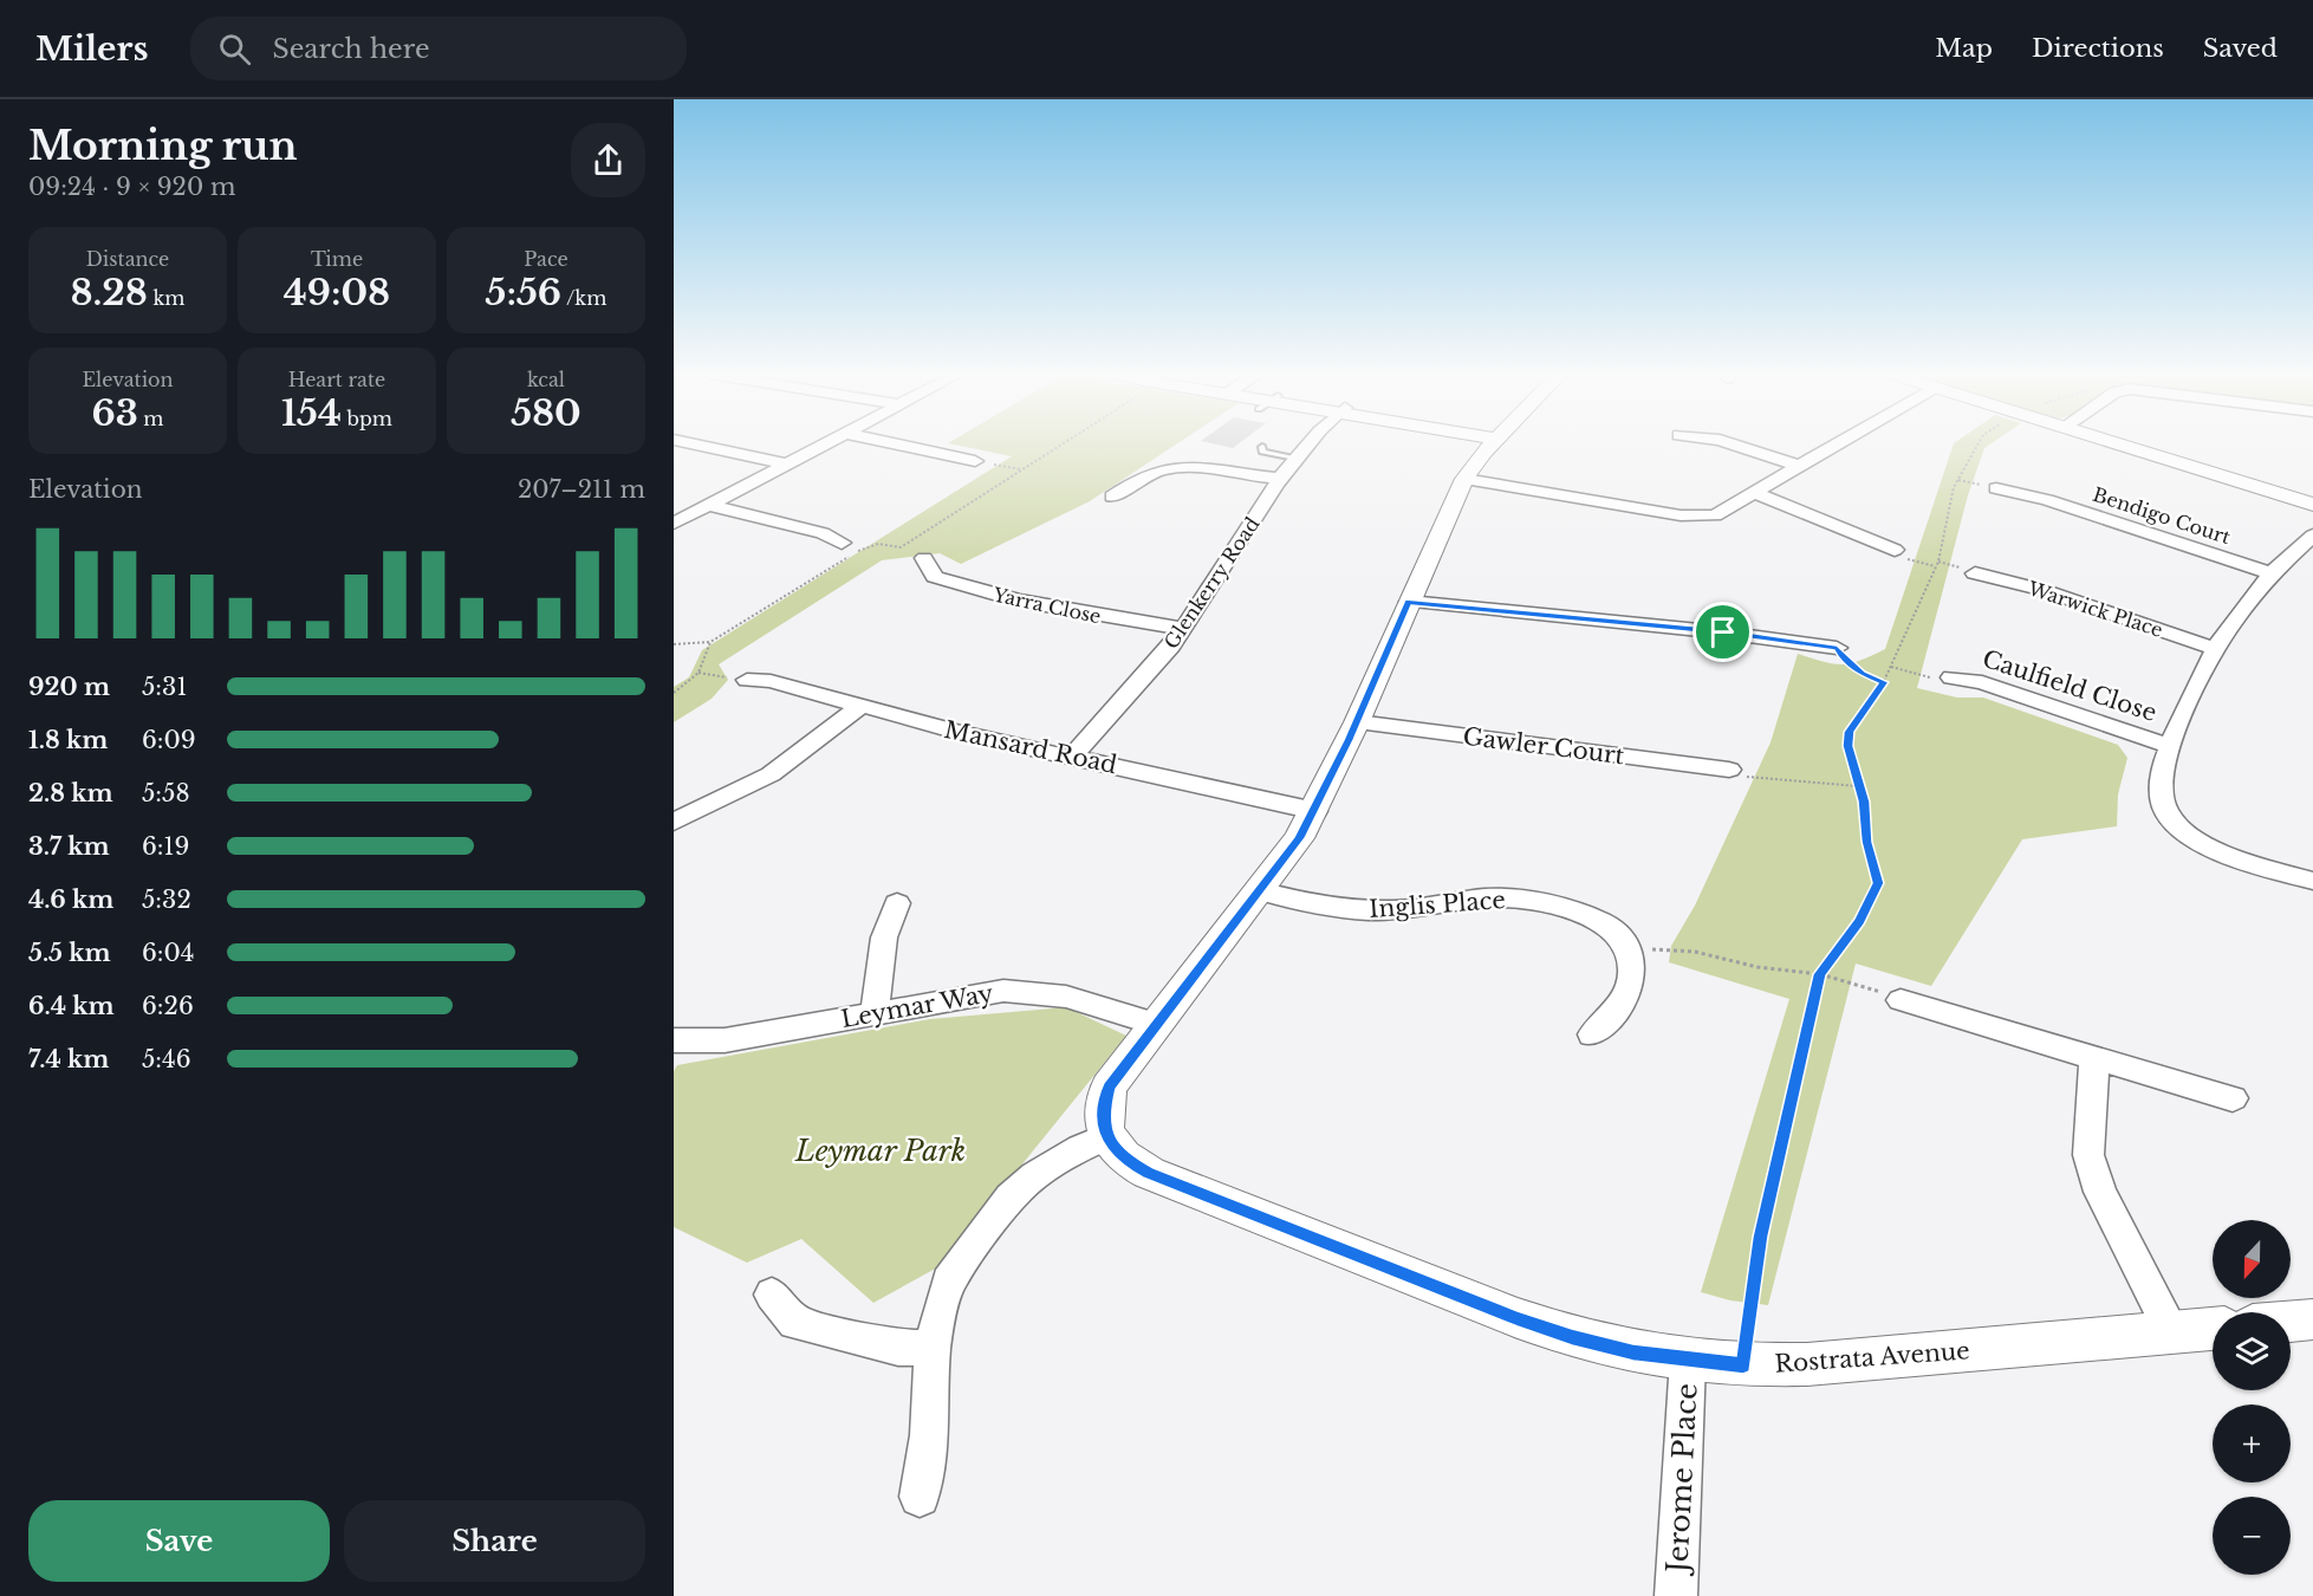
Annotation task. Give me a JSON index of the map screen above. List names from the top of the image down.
{
  "streets": {
    "street": [
      "Bendigo Court",
      "Glenkerry Road",
      "Yarra Close",
      "Warwick Place",
      "Caulfield Close",
      "Gawler Court",
      "Mansard Road",
      "Inglis Place",
      "Leymar Way",
      "Rostrata Avenue",
      "Jerome Place"
    ]
  },
  "crossings": [
    ["Glenkerry Road", "Yarra Close"],
    ["Glenkerry Road", "Mansard Road"],
    ["Rostrata Avenue", "Jerome Place"]
  ],
  "parks": ["Leymar Park"],
  "north": "bottom",
  "page": {
    "header": "Milers",
    "search": "Search here",
    "nav": ["Map", "Directions", "Saved"],
    "heading": ["Morning run", "09:24 · 9 × 920 m"],
    "stats": [
      ["Distance", "8.28 km"],
      ["Time", "49:08"],
      ["Pace", "5:56 /km"],
      ["Elevation", "63 m"],
      ["Heart rate", "154 bpm"],
      ["kcal", "580"]
    ],
    "chart": ["Elevation", "207–211 m"],
    "list": [
      {
        "name": "920 m",
        "note": "5:31"
      },
      {
        "name": "1.8 km",
        "note": "6:09"
      },
      {
        "name": "2.8 km",
        "note": "5:58"
      },
      {
        "name": "3.7 km",
        "note": "6:19"
      },
      {
        "name": "4.6 km",
        "note": "5:32"
      },
      {
        "name": "5.5 km",
        "note": "6:04"
      },
      {
        "name": "6.4 km",
        "note": "6:26"
      },
      {
        "name": "7.4 km",
        "note": "5:46"
      }
    ],
    "map_buttons": ["+", "−"],
    "buttons": ["Save", "Share"]
  }
}
